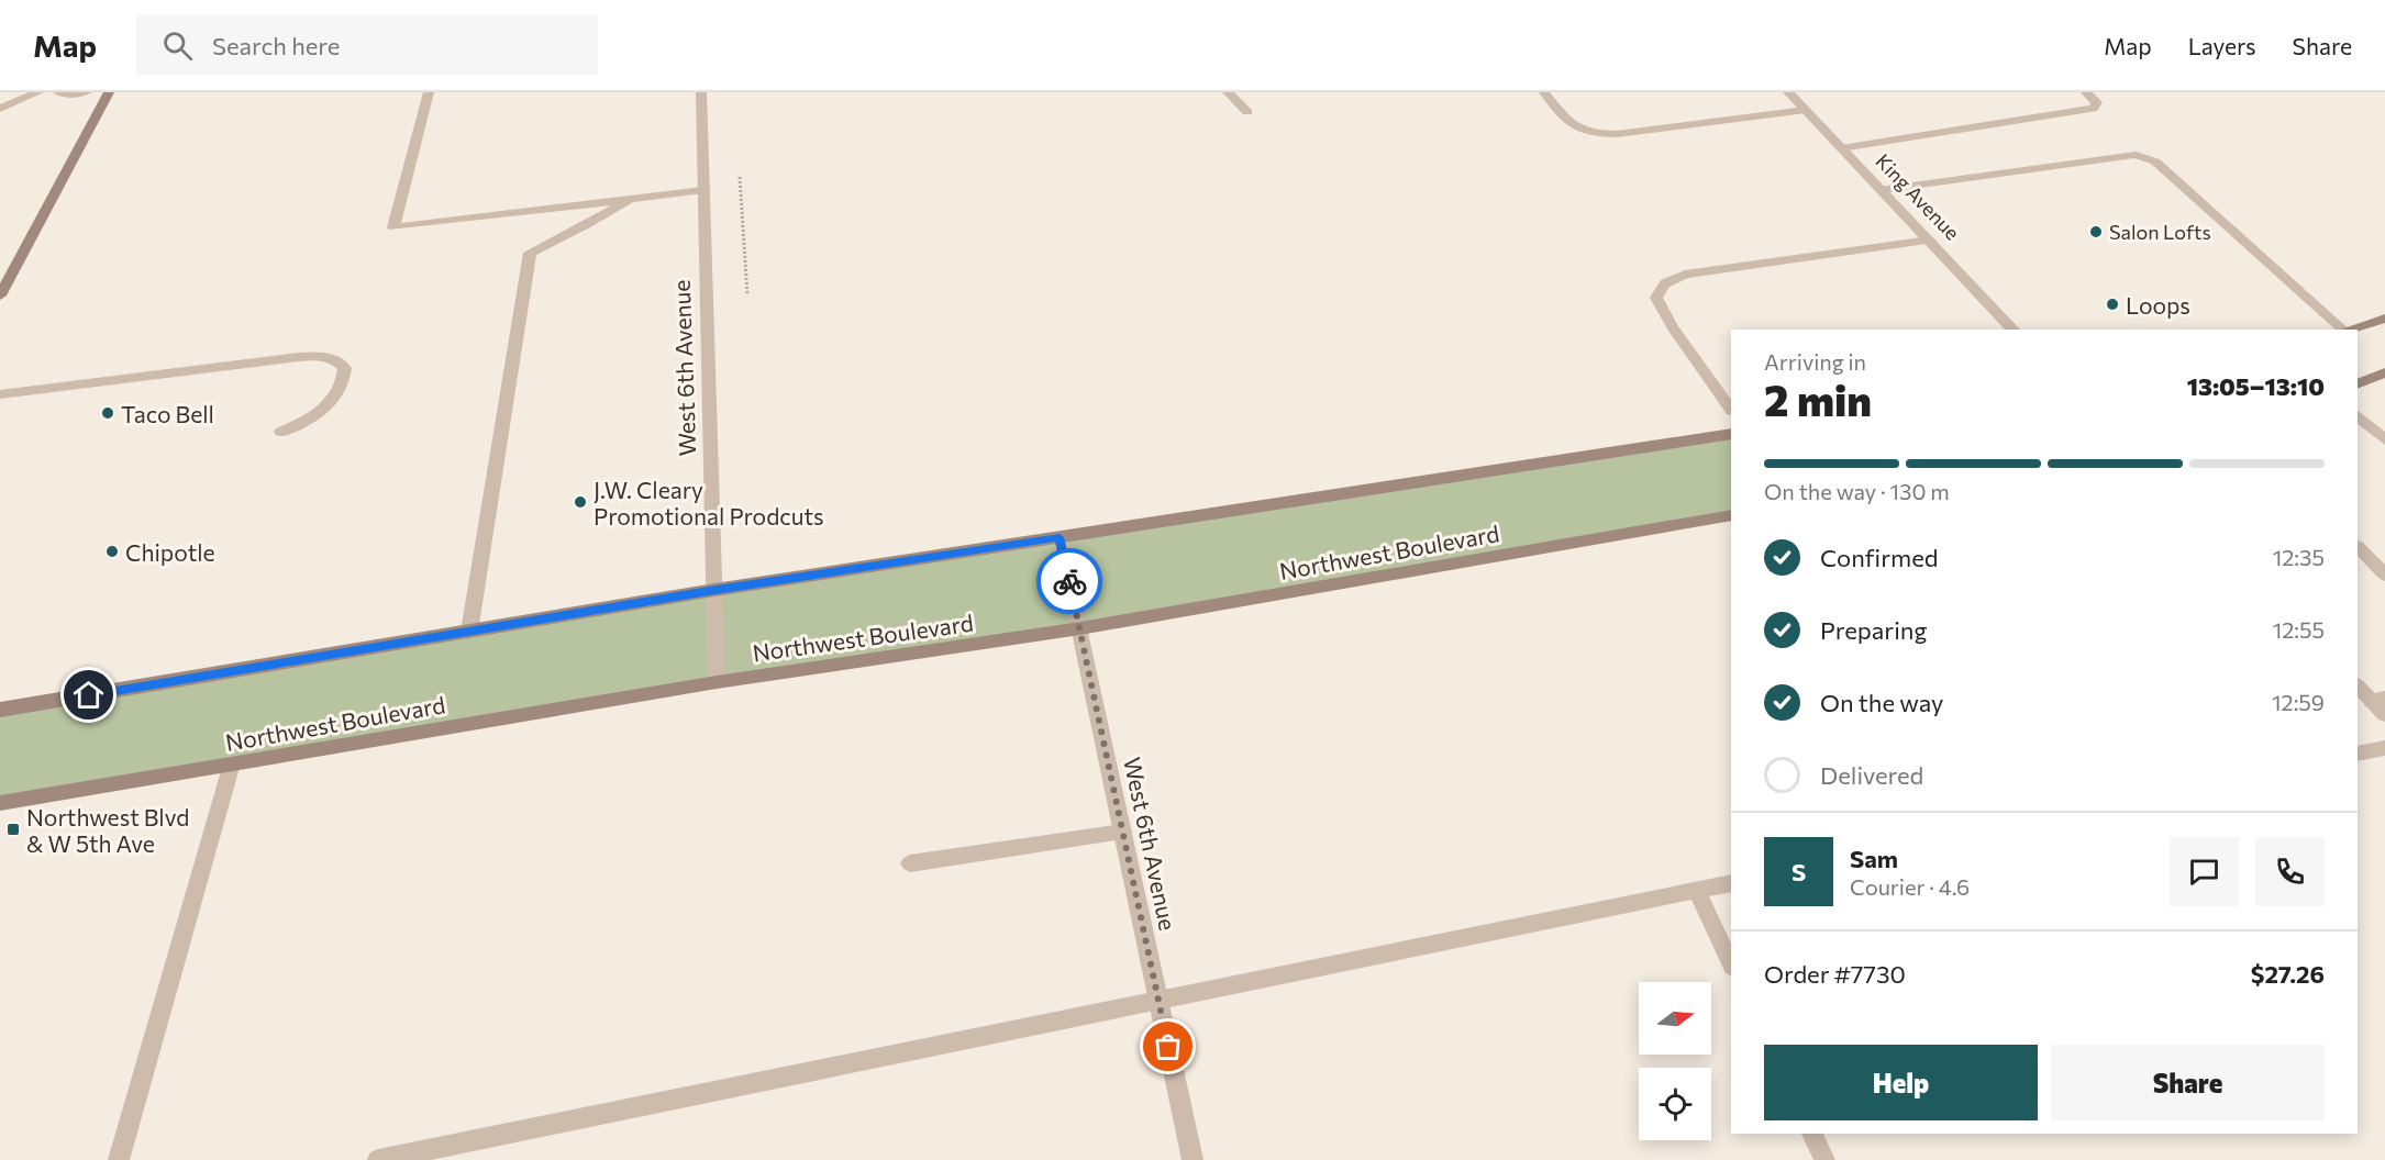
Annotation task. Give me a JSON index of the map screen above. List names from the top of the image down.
{
  "streets": {
    "main road": ["Northwest Boulevard"],
    "street": ["King Avenue", "West 6th Avenue"]
  },
  "crossings": [
    ["West 6th Avenue", "Northwest Boulevard"]
  ],
  "places": {
    "other": [
      "Salon Lofts",
      "Loops",
      "Taco Bell",
      "J.W. Cleary Promotional Prodcuts",
      "Chipotle"
    ],
    "transit": ["Northwest Blvd & W 5th Ave"]
  },
  "north": "right",
  "page": {
    "header": "Map",
    "search": "Search here",
    "nav": ["Map", "Layers", "Share"],
    "heading": ["2 min", "Arriving in", "13:05–13:10"],
    "panel": [
      "Sam",
      "Courier · 4.6",
      "Order #7730",
      "$27.26"
    ],
    "bar": "On the way · 130 m",
    "list": [
      ["Confirmed", "12:35"],
      ["Preparing", "12:55"],
      ["On the way", "12:59"],
      "Delivered"
    ],
    "round": "S",
    "buttons": ["Help", "Share"]
  }
}
